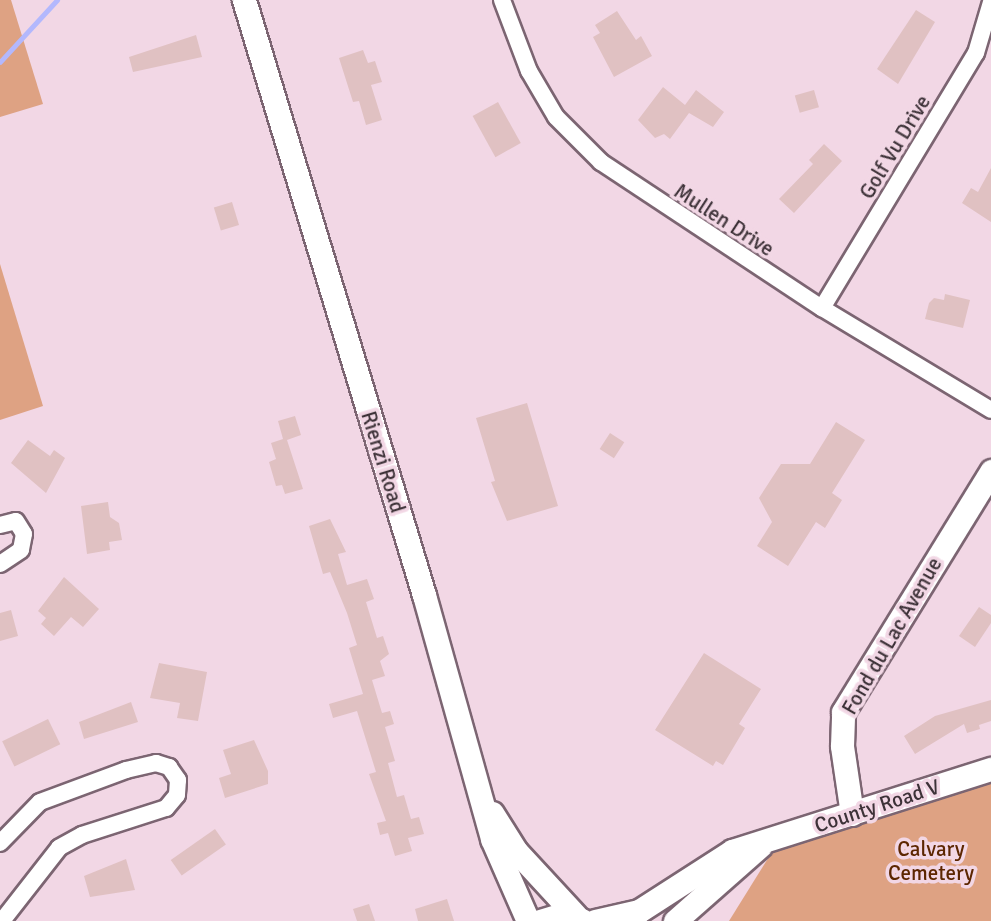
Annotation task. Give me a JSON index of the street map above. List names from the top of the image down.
{
  "streets": {
    "main road": ["Rienzi Road", "Fond du Lac Avenue", "County Road V"],
    "street": ["Golf Vu Drive", "Mullen Drive"]
  },
  "crossings": [
    ["Golf Vu Drive", "Mullen Drive"],
    ["Fond du Lac Avenue", "County Road V"]
  ],
  "parks": ["Calvary Cemetery"]
}
